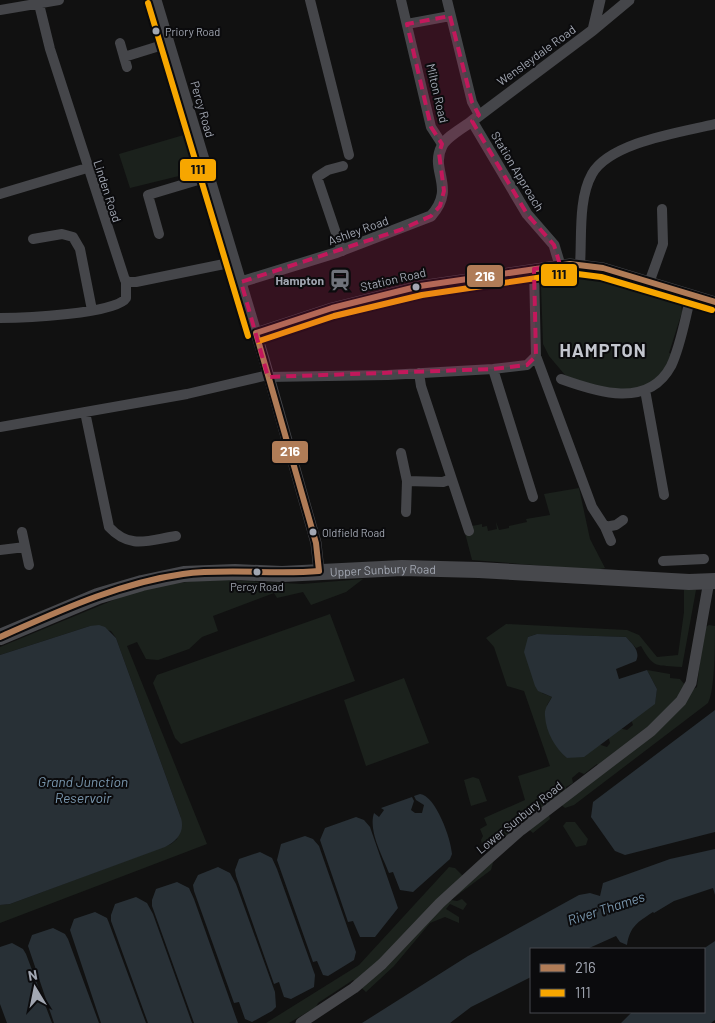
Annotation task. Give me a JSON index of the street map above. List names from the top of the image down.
{
  "streets": {
    "highway": ["Upper Sunbury Road"],
    "street": [
      "Wensleydale Road",
      "Milton Road",
      "Percy Road",
      "Station Approach",
      "Linden Road",
      "Ashley Road",
      "Station Road",
      "Lower Sunbury Road"
    ]
  },
  "crossings": [
    ["Wensleydale Road", "Station Approach"],
    ["Milton Road", "Ashley Road"],
    ["Percy Road", "Ashley Road"],
    ["Percy Road", "Station Road"],
    ["Percy Road", "Upper Sunbury Road"],
    ["Station Approach", "Station Road"],
    ["Upper Sunbury Road", "Lower Sunbury Road"]
  ],
  "districts": ["HAMPTON"],
  "water": ["Grand Junction Reservoir", "River Thames"],
  "places": {
    "other": ["Priory Road", "Oldfield Road", "Percy Road"],
    "station": ["Hampton"]
  },
  "lines": ["transit line 111", "transit line 216"],
  "legend": ["216", "111"],
  "north": "top"
}
